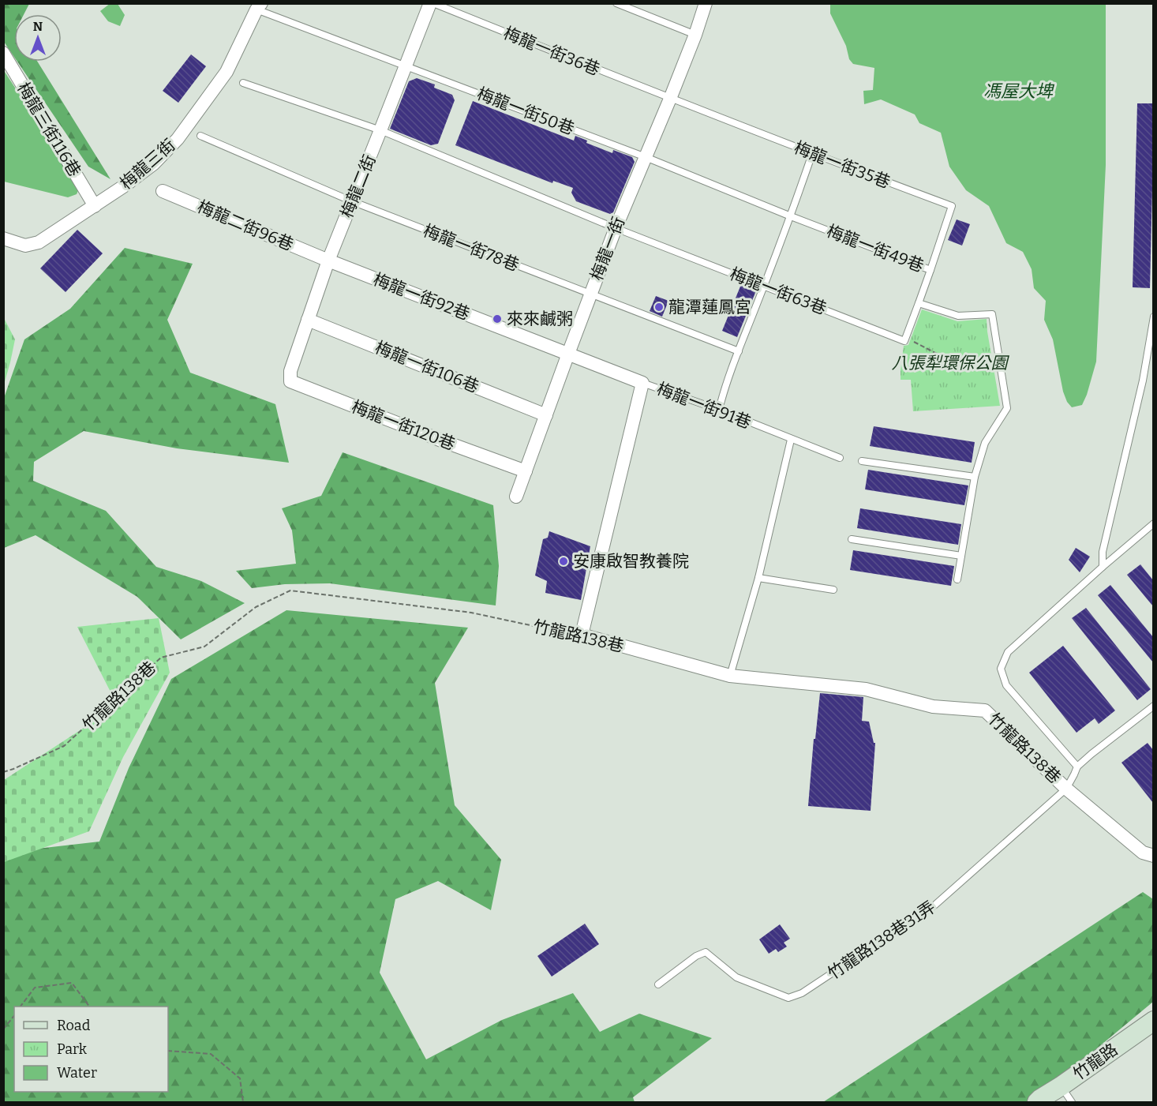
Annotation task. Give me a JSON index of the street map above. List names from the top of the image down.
{
  "streets": {
    "street": [
      "梅龍三街116巷",
      "梅龍三街",
      "梅龍二街",
      "梅龍二街96巷",
      "梅龍一街",
      "梅龍一街92巷",
      "梅龍一街106巷",
      "梅龍一街91巷",
      "梅龍一街120巷",
      "竹龍路138巷",
      "竹龍路"
    ],
    "lane": [
      "梅龍一街36巷",
      "梅龍一街50巷",
      "梅龍一街35巷",
      "梅龍一街78巷",
      "梅龍一街49巷",
      "梅龍一街63巷",
      "竹龍路138巷31弄"
    ]
  },
  "crossings": [
    ["梅龍一街36巷", "梅龍一街35巷"],
    ["梅龍一街36巷", "梅龍二街"],
    ["梅龍一街36巷", "梅龍一街"],
    ["梅龍一街50巷", "梅龍三街"],
    ["梅龍一街50巷", "梅龍二街"],
    ["梅龍一街50巷", "梅龍一街"],
    ["梅龍一街50巷", "梅龍一街49巷"],
    ["梅龍三街116巷", "梅龍三街"],
    ["梅龍一街35巷", "梅龍一街"],
    ["梅龍一街35巷", "梅龍一街49巷"],
    ["梅龍二街", "梅龍二街96巷"],
    ["梅龍二街", "梅龍一街78巷"],
    ["梅龍二街", "梅龍一街63巷"],
    ["梅龍二街", "梅龍一街92巷"],
    ["梅龍二街", "梅龍一街106巷"],
    ["梅龍二街", "梅龍一街120巷"],
    ["梅龍二街96巷", "梅龍一街92巷"],
    ["梅龍一街78巷", "梅龍一街"],
    ["梅龍一街", "梅龍一街49巷"],
    ["梅龍一街", "梅龍一街63巷"],
    ["梅龍一街", "梅龍一街92巷"],
    ["梅龍一街", "梅龍一街106巷"],
    ["梅龍一街", "梅龍一街91巷"],
    ["梅龍一街", "梅龍一街120巷"],
    ["梅龍一街92巷", "梅龍一街91巷"],
    ["竹龍路138巷", "竹龍路138巷31弄"]
  ],
  "water": ["馮屋大埤"],
  "parks": ["八張犁環保公園"],
  "places": ["龍潭蓮鳳宮", "來來鹹粥", "安康啟智教養院"],
  "legend": ["Road", "Park", "Water"],
  "north": "top"
}
